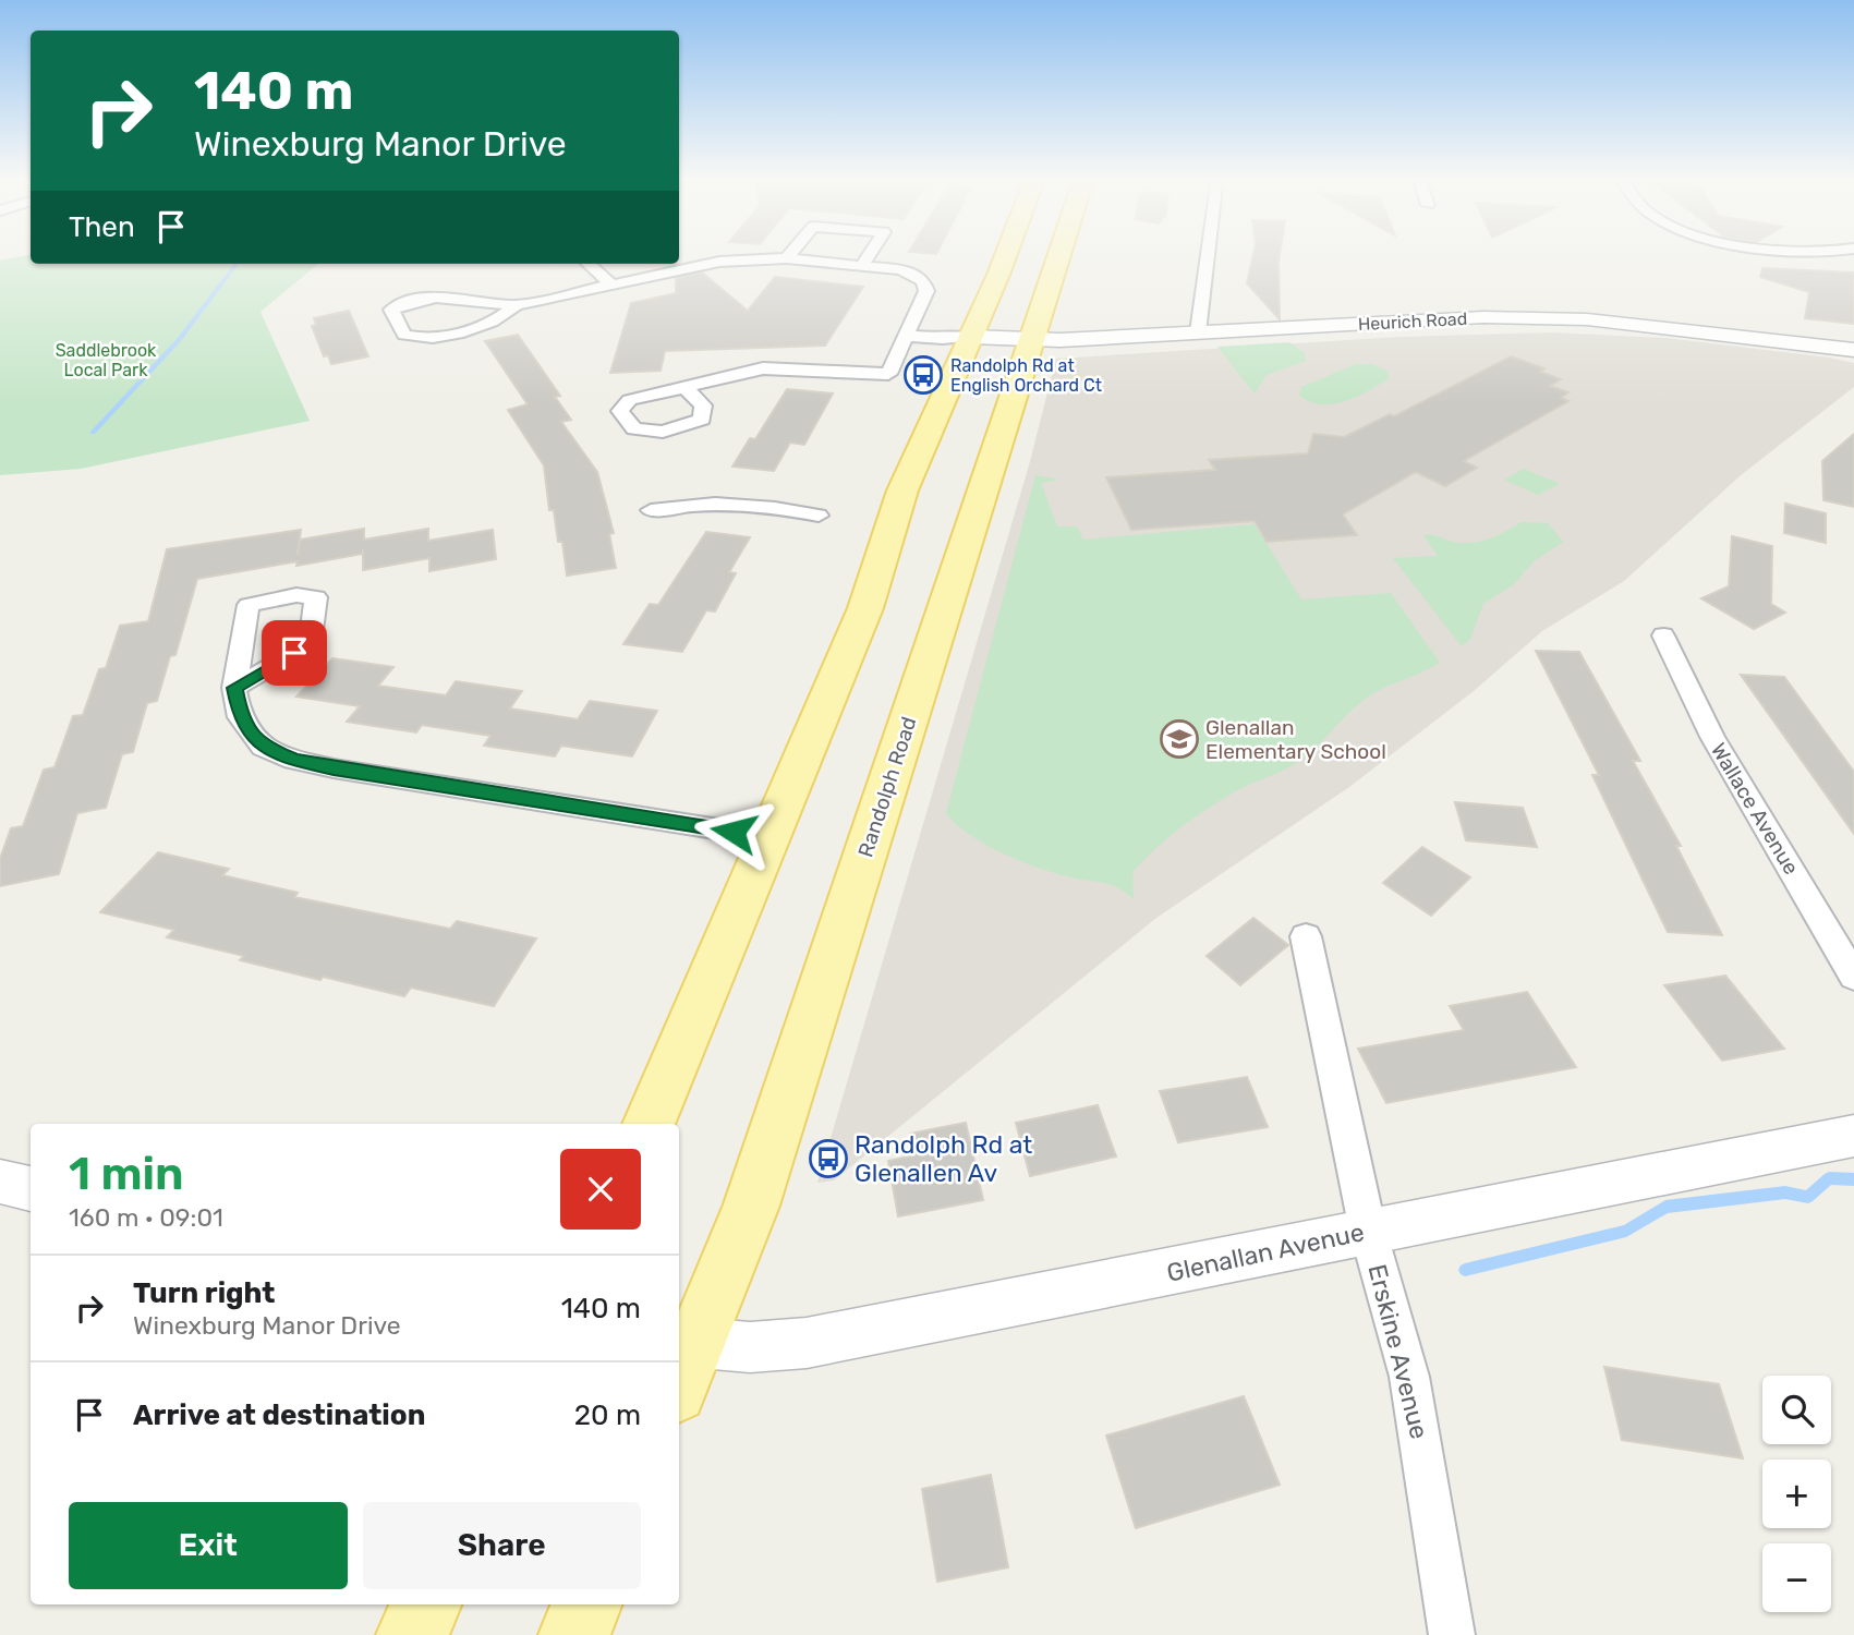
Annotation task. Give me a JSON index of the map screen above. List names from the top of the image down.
{
  "streets": {
    "main road": ["Randolph Road"],
    "street": [
      "Heurich Road",
      "Wallace Avenue",
      "Glenallan Avenue",
      "Erskine Avenue"
    ]
  },
  "crossings": [
    ["Heurich Road", "Randolph Road"],
    ["Randolph Road", "Glenallan Avenue"],
    ["Glenallan Avenue", "Erskine Avenue"]
  ],
  "parks": ["Saddlebrook Local Park"],
  "places": {
    "bus stop": ["Randolph Rd at English Orchard Ct", "Randolph Rd at Glenallen Av"],
    "school or university": ["Glenallan Elementary School"]
  },
  "page": {
    "turn": ["140 m", "Winexburg Manor Drive"],
    "then": "Then",
    "heading": ["1 min", "160 m · 09:01"],
    "list": [
      {
        "name": "Turn right",
        "note": "Winexburg Manor Drive",
        "value": "140 m"
      },
      {
        "name": "Arrive at destination",
        "value": "20 m"
      }
    ],
    "map_buttons": ["+", "−"],
    "buttons": ["Exit", "Share"]
  }
}
